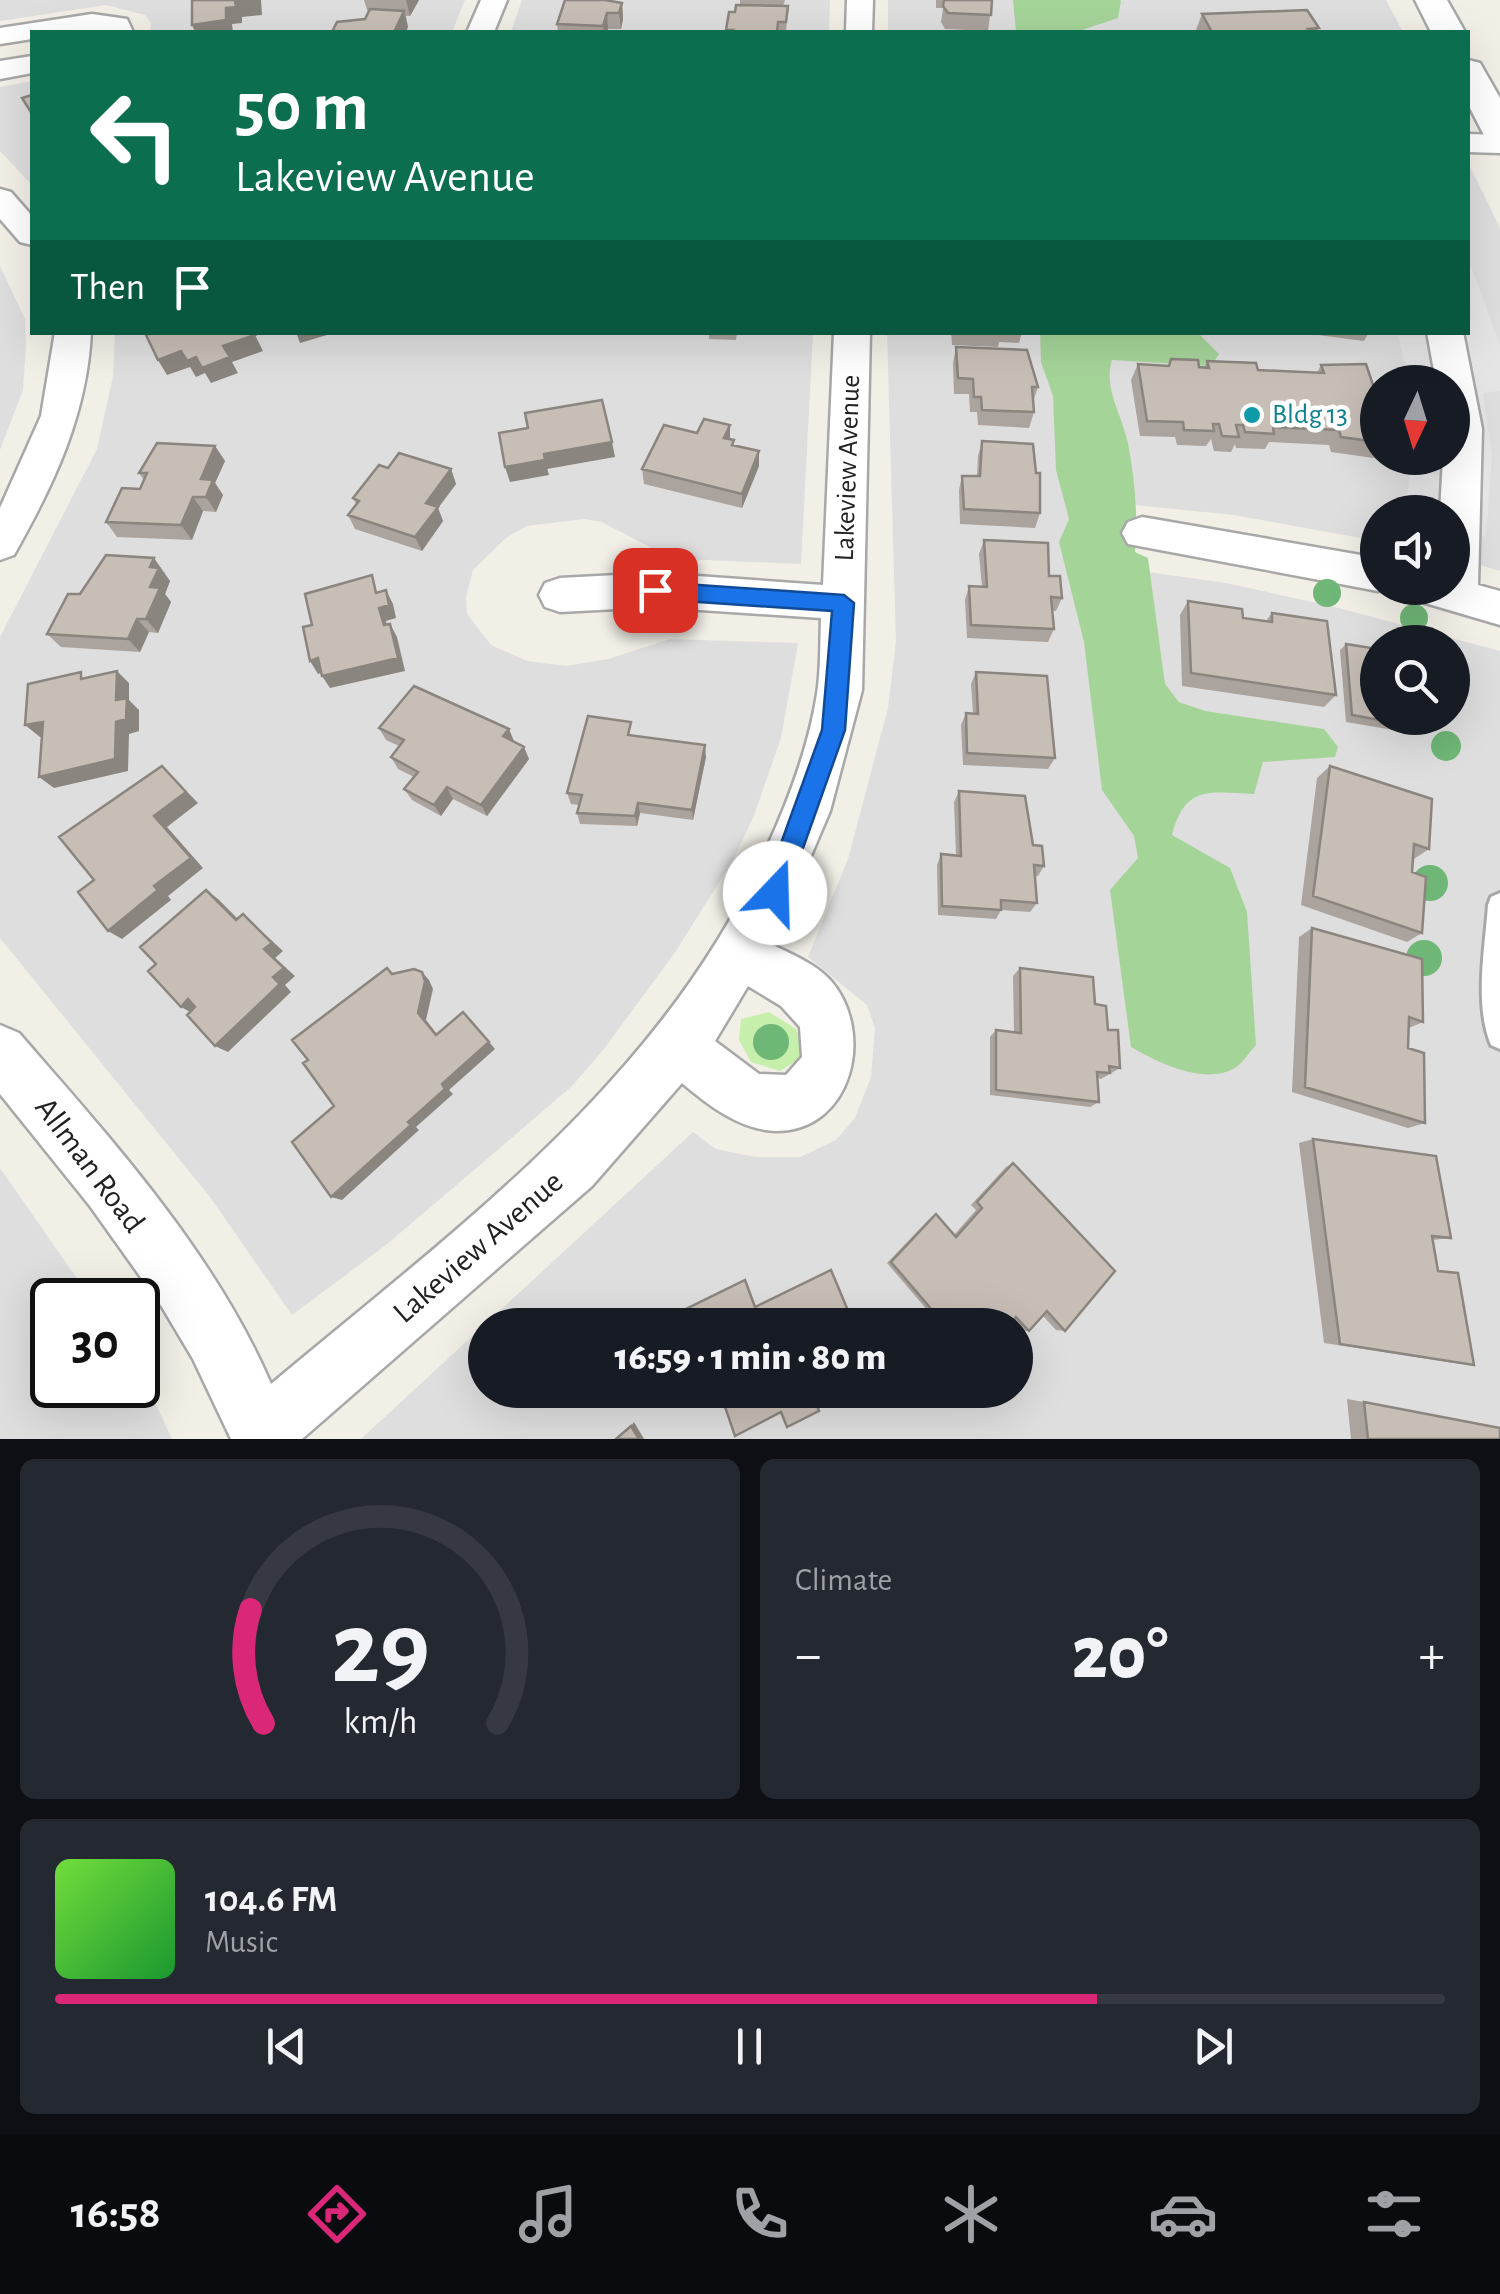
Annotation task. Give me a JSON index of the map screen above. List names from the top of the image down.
{
  "streets": {
    "street": ["Lakeview Avenue", "Allman Road"]
  },
  "crossings": [
    ["Lakeview Avenue", "Allman Road"]
  ],
  "places": ["Bldg 13"],
  "north": "bottom",
  "page": {
    "turn": ["50 m", "Lakeview Avenue"],
    "then": "Then",
    "limit": "30",
    "trip": "16:59 · 1 min · 80 m",
    "tile": "Climate",
    "heat": ["−", "20°", "+"],
    "song": ["104.6 FM", "Music"],
    "tabs": "16:58",
    "gauge": ["29", "km/h"]
  }
}
